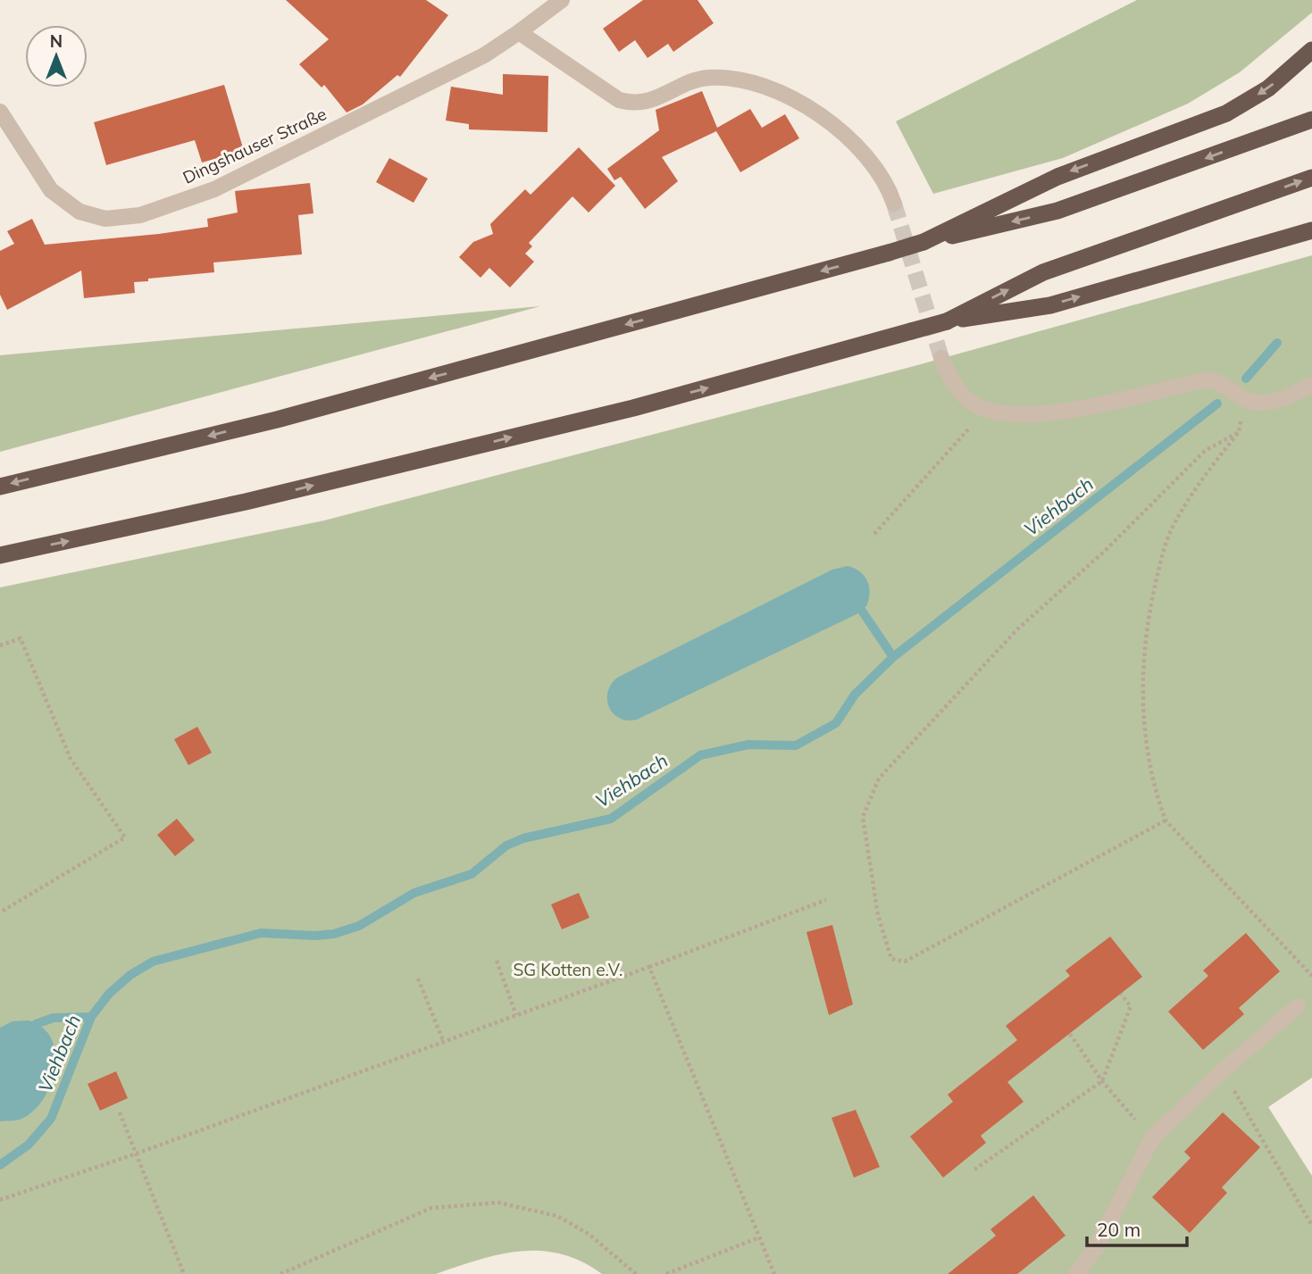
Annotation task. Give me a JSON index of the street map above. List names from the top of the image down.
{
  "streets": {
    "street": ["Dingshauser Straße"]
  },
  "water": ["Viehbach"],
  "parks": ["SG Kotten e.V."],
  "scale_bar": "20 m",
  "north": "top"
}
